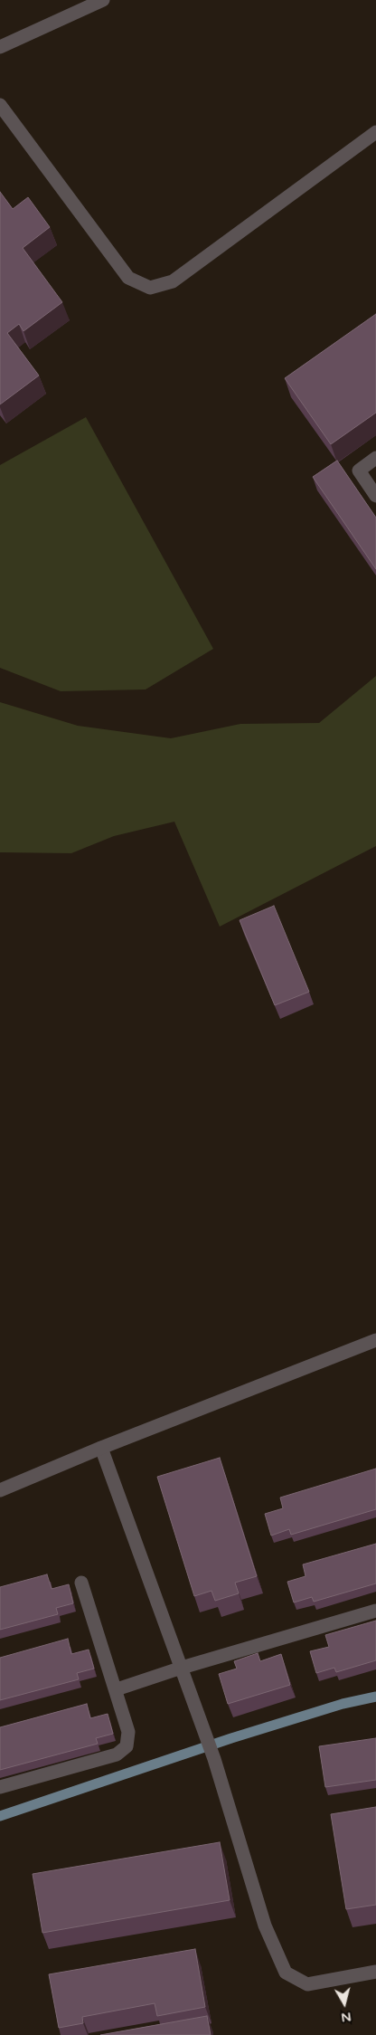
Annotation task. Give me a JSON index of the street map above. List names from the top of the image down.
{
  "north": "bottom"
}
